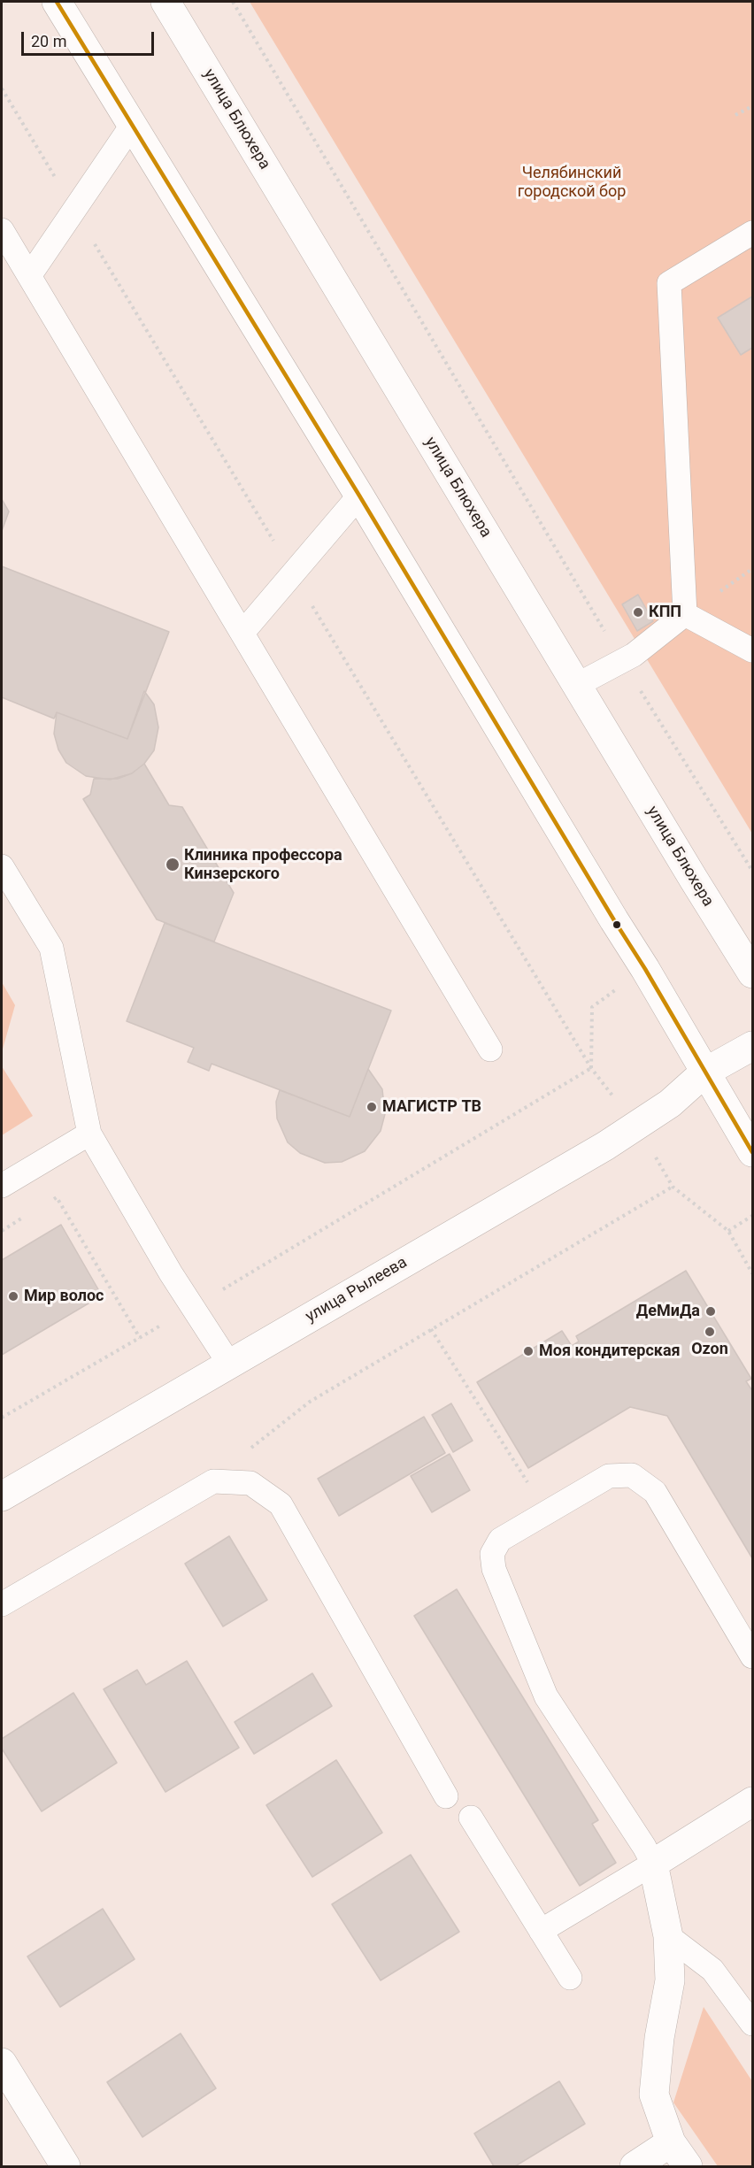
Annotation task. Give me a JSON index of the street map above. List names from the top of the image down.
{
  "streets": {
    "main road": ["улица Блюхера", "улица Рылеева"]
  },
  "parks": ["Челябинский городской бор"],
  "places": [
    "КПП",
    "Клиника профессора Кинзерского",
    "МАГИСТР ТВ",
    "Мир волос",
    "ДеМиДа",
    "Ozon",
    "Моя кондитерская"
  ],
  "scale_bar": "20 m"
}
